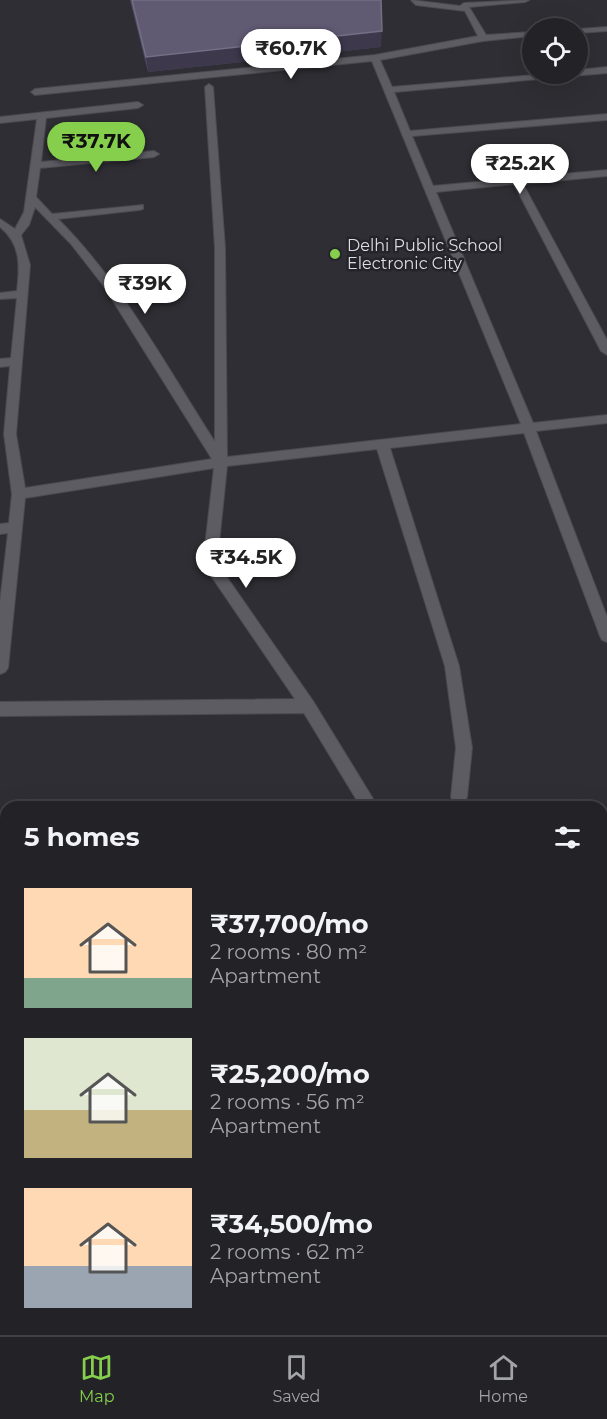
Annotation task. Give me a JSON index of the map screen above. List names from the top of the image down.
{
  "places": ["Delhi Public School Electronic City"],
  "page": {
    "price": [
      "₹60.7K",
      "₹37.7K",
      "₹25.2K",
      "₹39K",
      "₹34.5K"
    ],
    "heading": "5 homes",
    "list": [
      {
        "name": "₹37,700/mo",
        "note": "2 rooms · 80 m² · Apartment"
      },
      {
        "name": "₹25,200/mo",
        "note": "2 rooms · 56 m² · Apartment"
      },
      {
        "name": "₹34,500/mo",
        "note": "2 rooms · 62 m² · Apartment"
      }
    ],
    "tabs": ["Map", "Saved", "Home"]
  }
}
